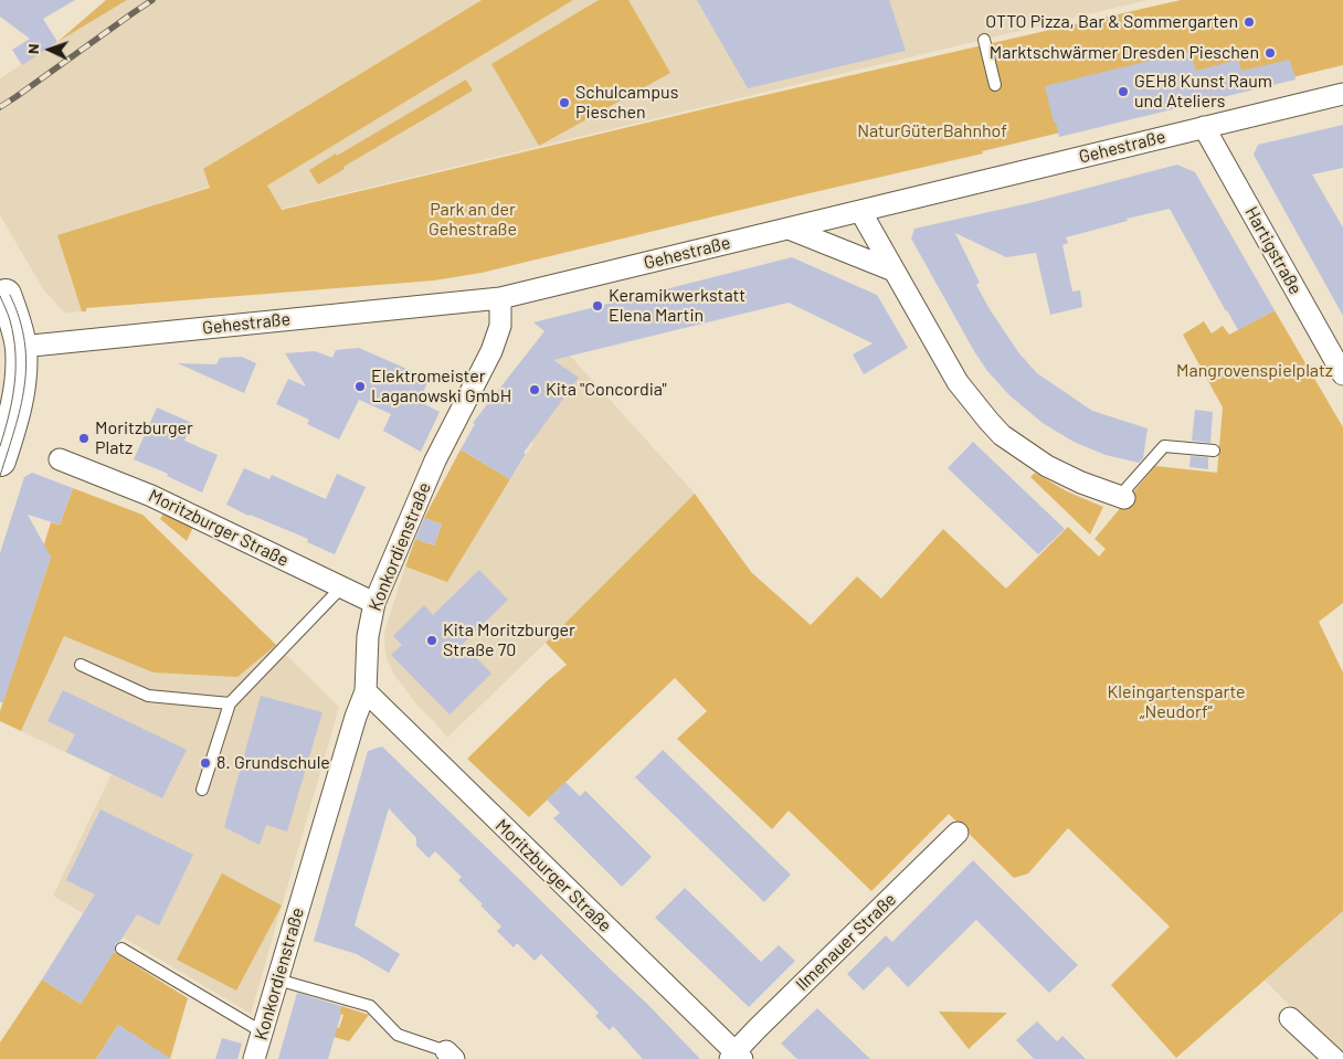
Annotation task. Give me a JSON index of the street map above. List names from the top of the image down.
{
  "streets": {
    "street": [
      "Gehestraße",
      "Hartigstraße",
      "Moritzburger Straße",
      "Konkordienstraße",
      "Ilmenauer Straße"
    ]
  },
  "crossings": [
    ["Gehestraße", "Hartigstraße"],
    ["Gehestraße", "Konkordienstraße"],
    ["Moritzburger Straße", "Konkordienstraße"],
    ["Moritzburger Straße", "Ilmenauer Straße"]
  ],
  "parks": [
    "NaturGüterBahnhof",
    "Park an der Gehestraße",
    "Mangrovenspielplatz",
    "Kleingartensparte „Neudorf“"
  ],
  "places": [
    "OTTO Pizza, Bar & Sommergarten",
    "Marktschwärmer Dresden Pieschen",
    "GEH8 Kunst Raum und Ateliers",
    "Schulcampus Pieschen",
    "Keramikwerkstatt Elena Martin",
    "Elektromeister Laganowski GmbH",
    "Kita \"Concordia\"",
    "Moritzburger Platz",
    "Kita Moritzburger Straße 70",
    "8. Grundschule"
  ],
  "north": "left"
}
